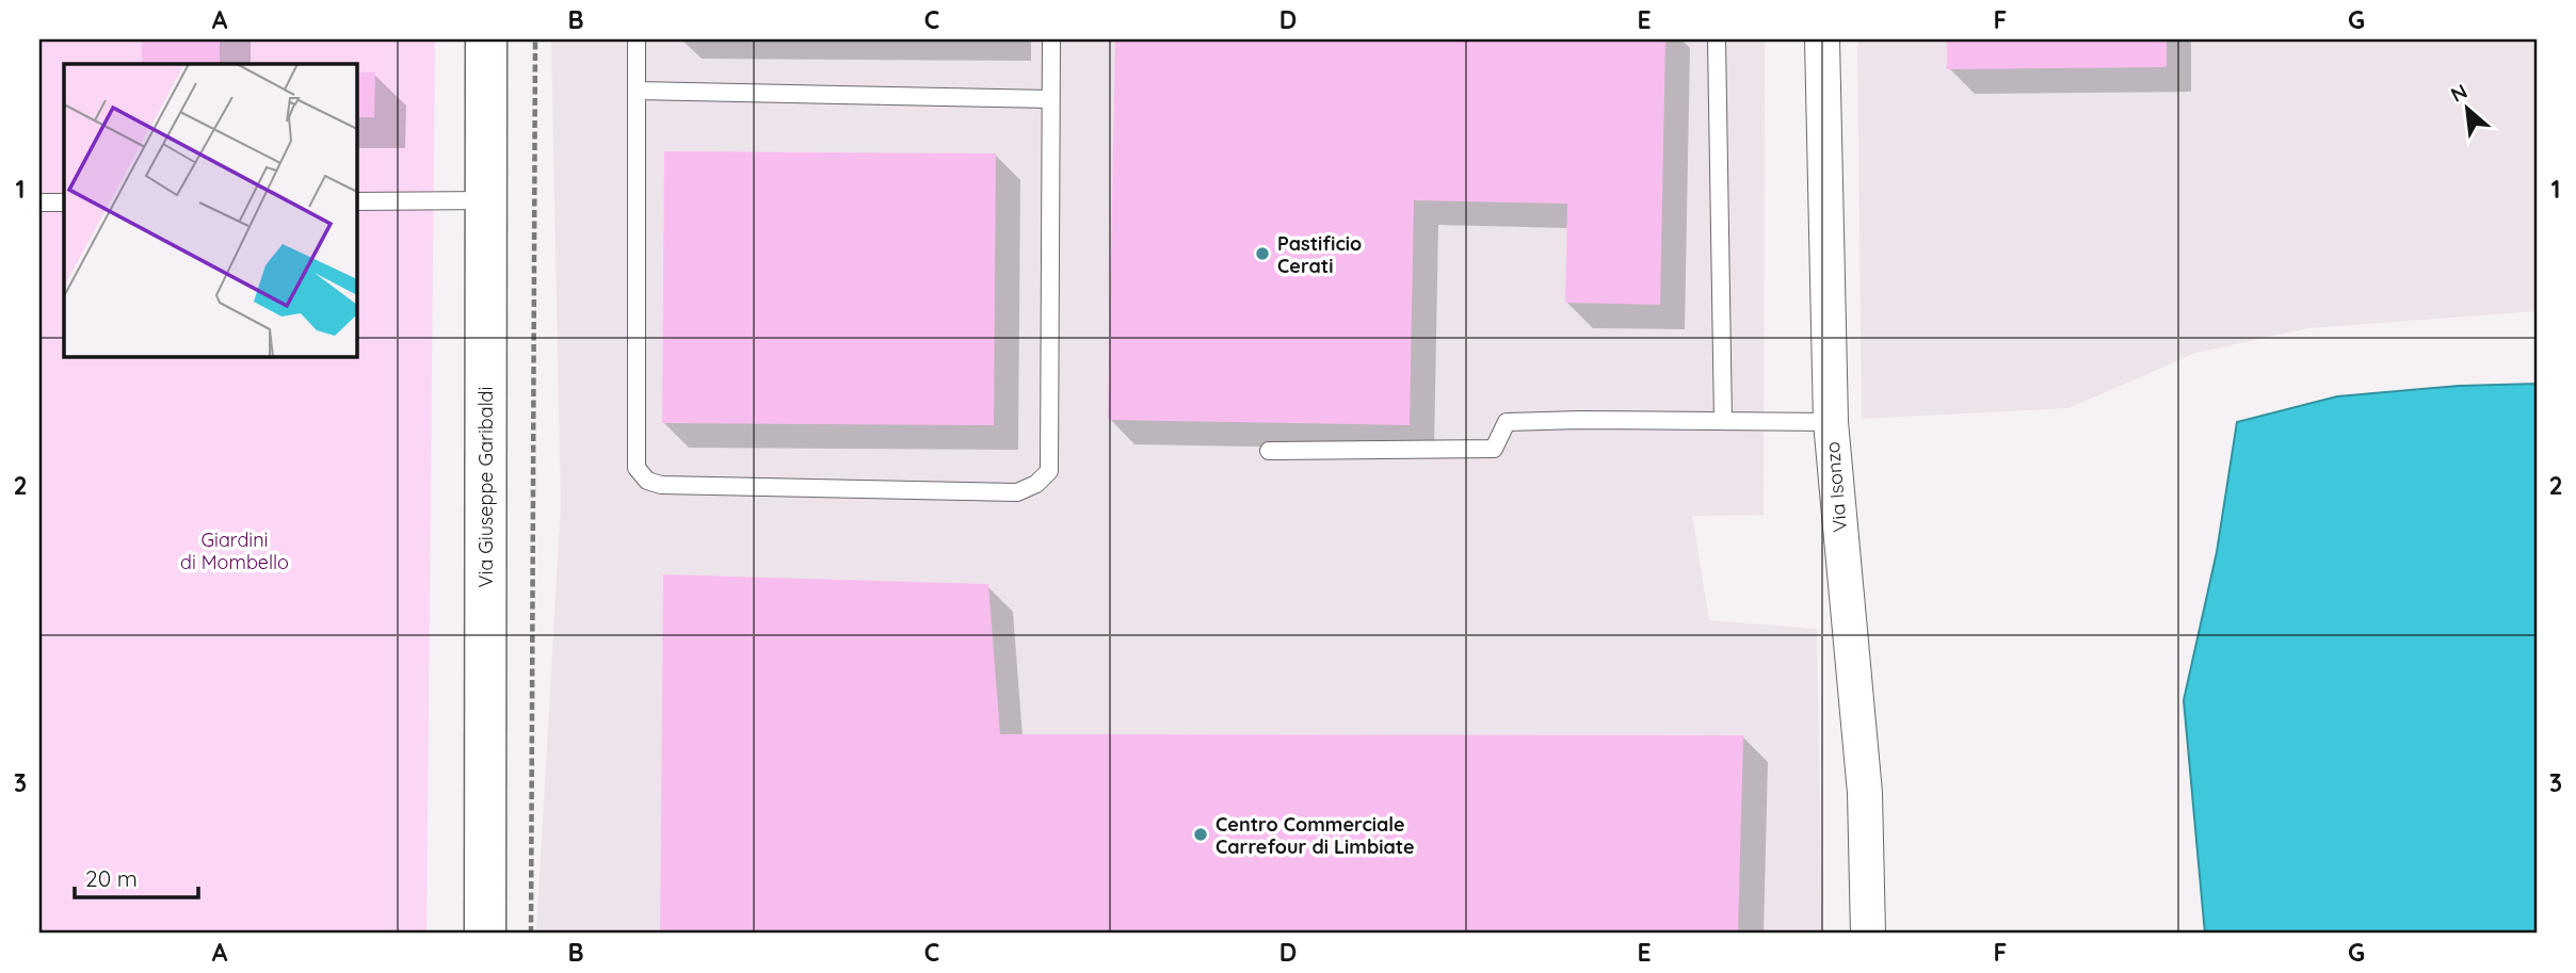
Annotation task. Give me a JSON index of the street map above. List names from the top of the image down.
{
  "streets": {
    "street": ["Via Giuseppe Garibaldi", "Via Isonzo"]
  },
  "parks": ["Giardini di Mombello"],
  "places": ["Pastificio Cerati", "Centro Commerciale Carrefour di Limbiate"],
  "scale_bar": "20 m",
  "north": "top left",
  "grid": {
    "columns": [
      "A",
      "B",
      "C",
      "D",
      "E",
      "F",
      "G"
    ],
    "rows": ["1", "2", "3"]
  }
}
